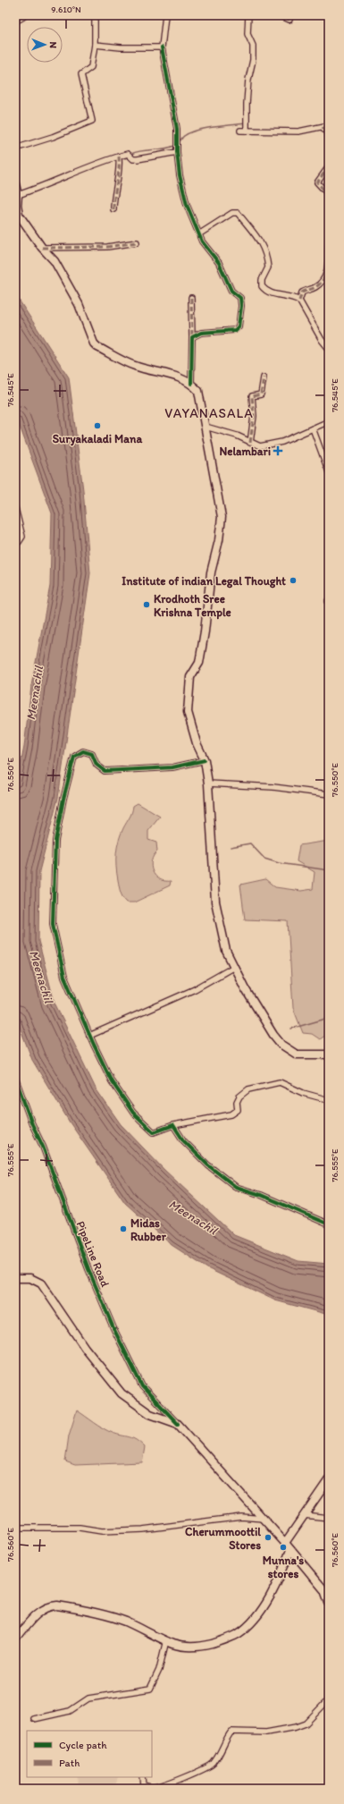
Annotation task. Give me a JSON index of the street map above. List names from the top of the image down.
{
  "streets": {
    "street": ["PipeLine Road"]
  },
  "districts": ["VAYANASALA"],
  "water": ["Meenachil"],
  "places": {
    "other": [
      "Suryakaladi Mana",
      "Institute of indian Legal Thought",
      "Krodhoth Sree Krishna Temple",
      "Midas Rubber",
      "Cherummoottil Stores",
      "Munna's stores"
    ],
    "health": ["Nelambari"]
  },
  "legend": ["Cycle path", "Path"],
  "north": "right",
  "coordinates": [
    "9.610°N",
    "76.545°E",
    "76.550°E",
    "76.555°E",
    "76.560°E"
  ]
}
